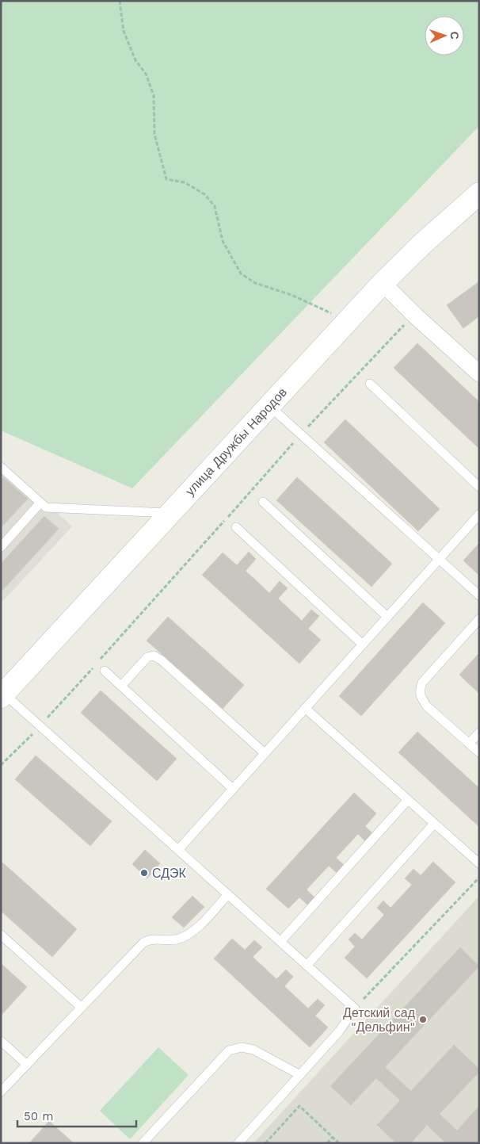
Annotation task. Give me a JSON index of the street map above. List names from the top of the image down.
{
  "streets": {
    "street": ["улица Дружбы Народов"]
  },
  "places": ["СДЭК", "Детский сад \"Дельфин\""],
  "scale_bar": "50 m",
  "north": "right"
}
